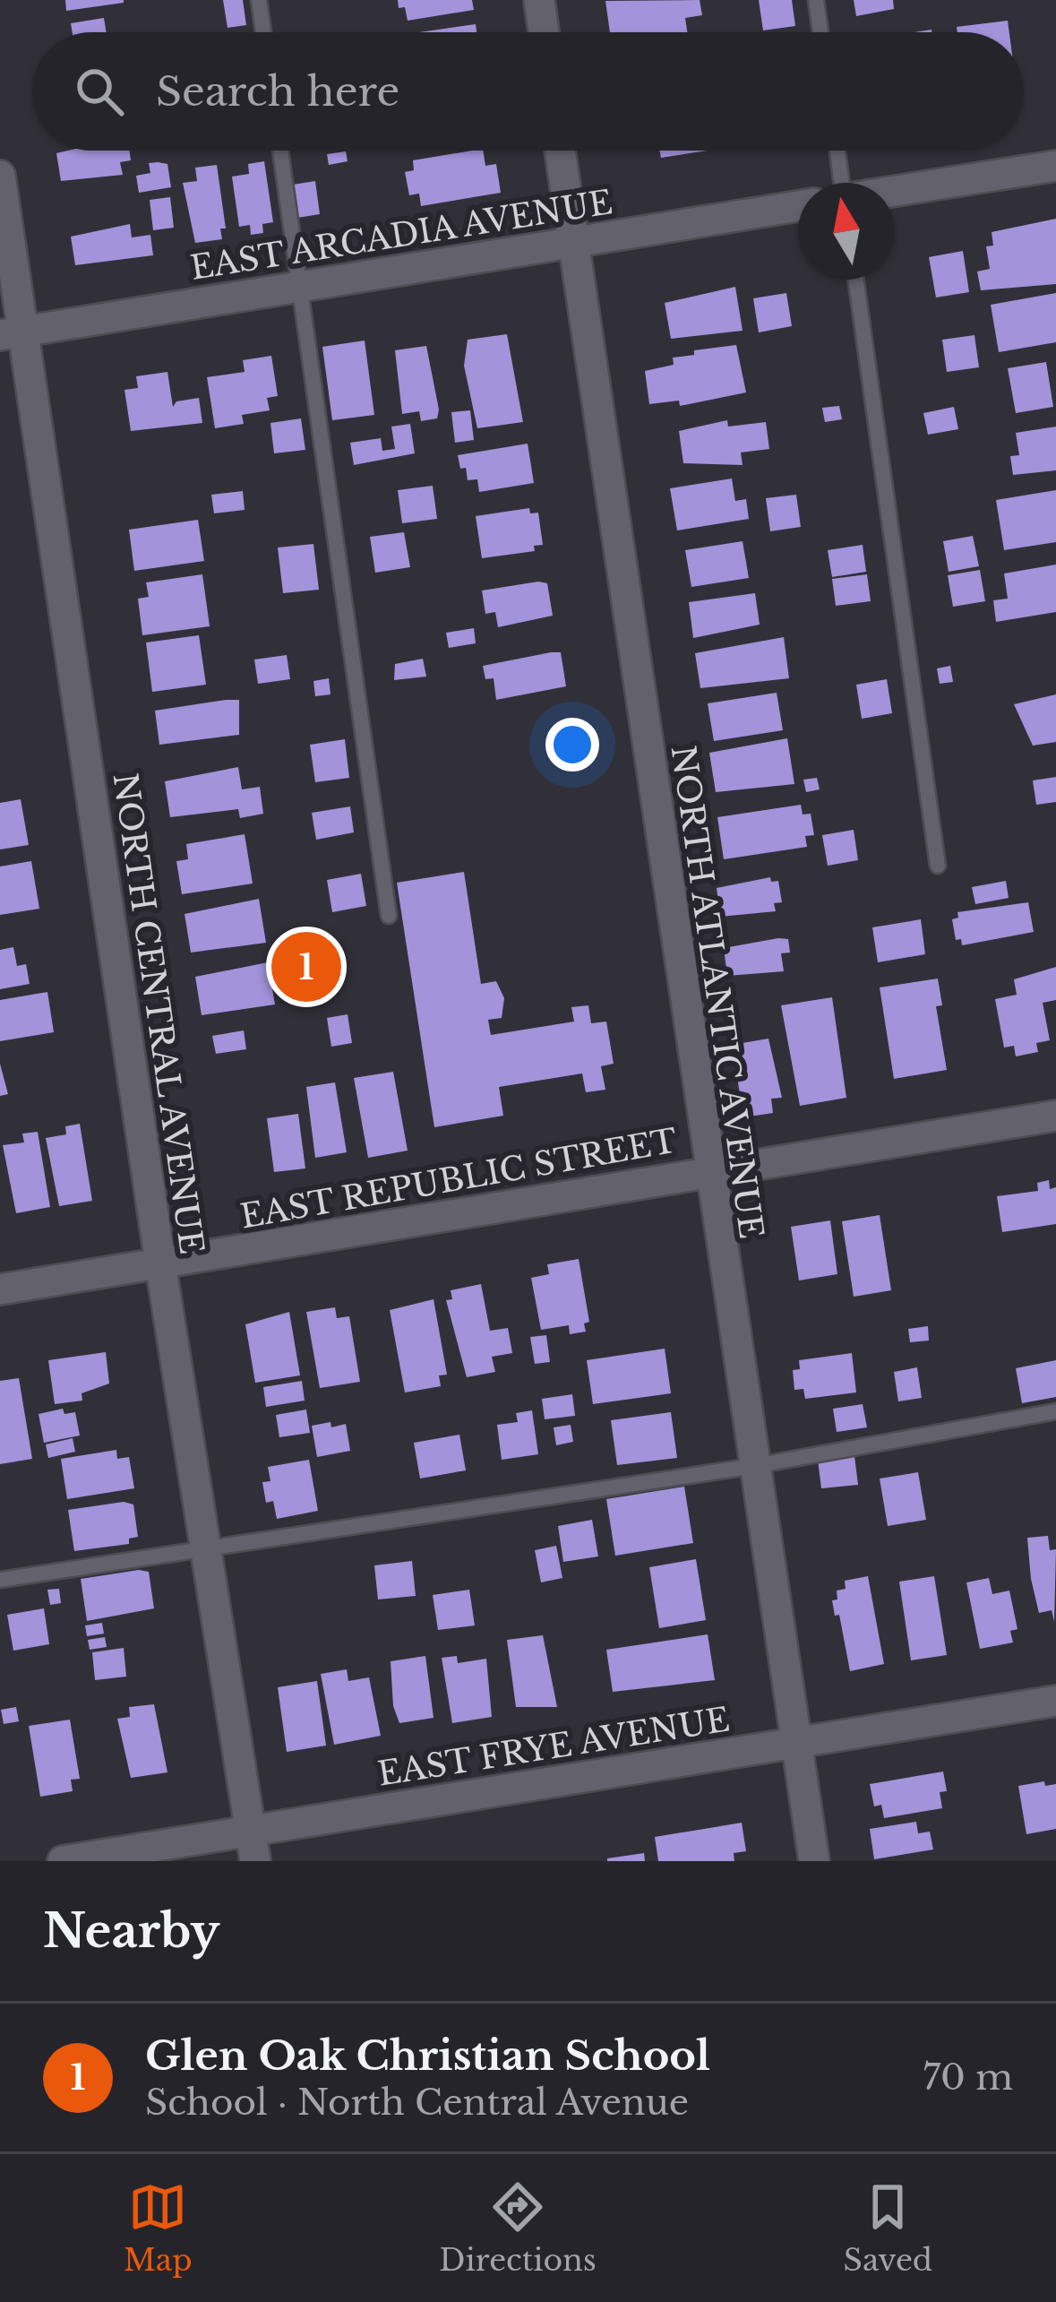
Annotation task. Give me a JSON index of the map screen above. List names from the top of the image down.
{
  "streets": {
    "street": [
      "EAST ARCADIA AVENUE",
      "NORTH ATLANTIC AVENUE",
      "NORTH CENTRAL AVENUE",
      "EAST REPUBLIC STREET",
      "EAST FRYE AVENUE"
    ]
  },
  "crossings": [
    ["EAST ARCADIA AVENUE", "NORTH ATLANTIC AVENUE"],
    ["EAST ARCADIA AVENUE", "NORTH CENTRAL AVENUE"],
    ["NORTH ATLANTIC AVENUE", "EAST REPUBLIC STREET"],
    ["NORTH ATLANTIC AVENUE", "EAST FRYE AVENUE"],
    ["NORTH CENTRAL AVENUE", "EAST REPUBLIC STREET"],
    ["NORTH CENTRAL AVENUE", "EAST FRYE AVENUE"]
  ],
  "north": "top",
  "page": {
    "search": "Search here",
    "pins": "1",
    "heading": "Nearby",
    "list": [
      {
        "mark": "1",
        "name": "Glen Oak Christian School",
        "note": "School · North Central Avenue",
        "value": "70 m"
      }
    ],
    "nav": ["Map", "Directions", "Saved"]
  }
}
